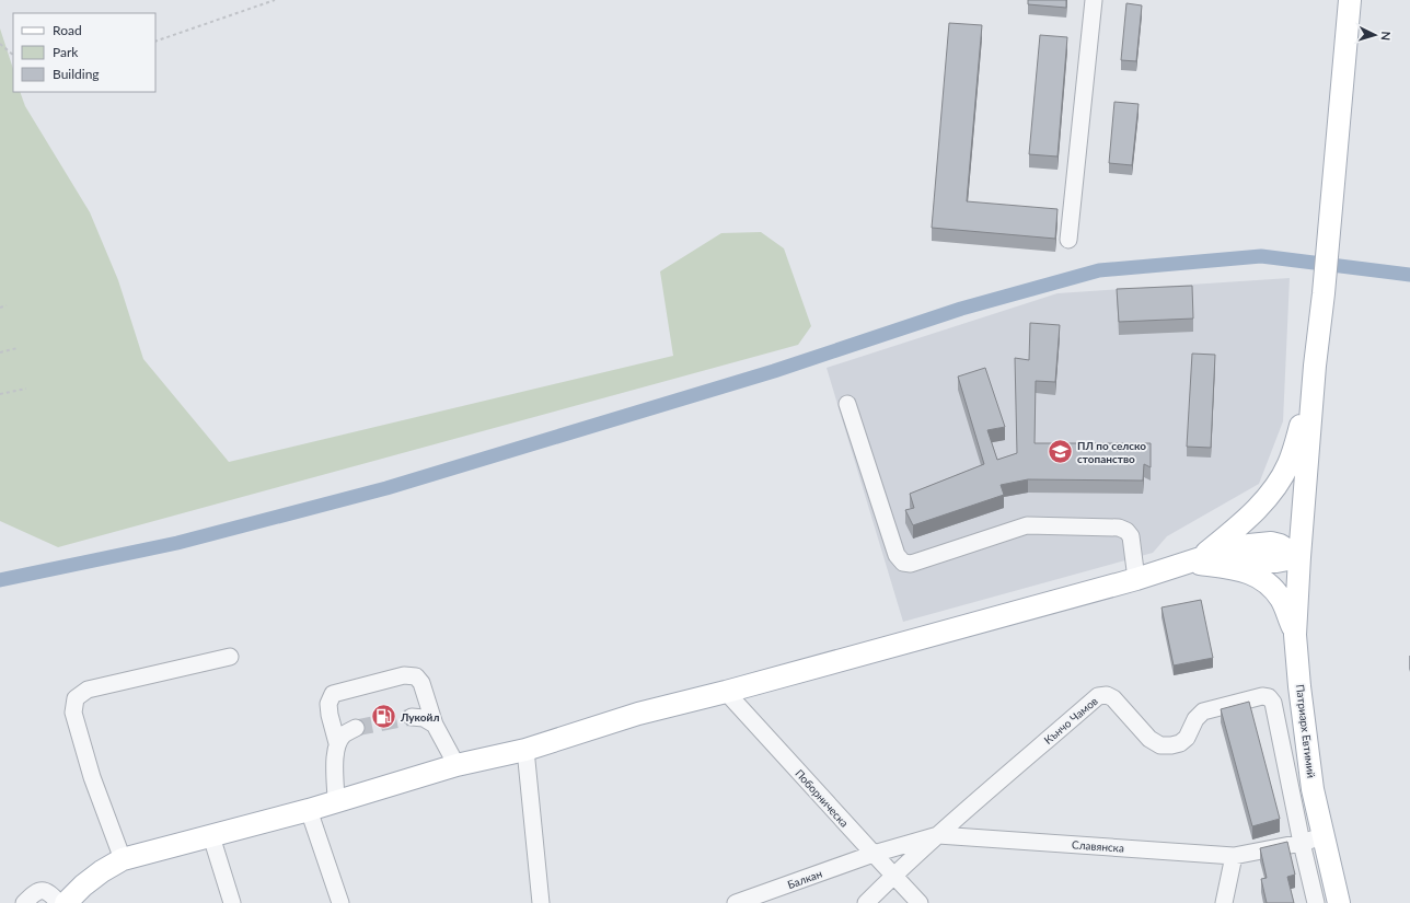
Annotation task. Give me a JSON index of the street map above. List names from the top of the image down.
{
  "streets": {
    "main road": ["Патриарх Евтимий"],
    "street": [
      "Кънчо Чамов",
      "Поборническа",
      "Славянска",
      "Балкан"
    ]
  },
  "crossings": [
    ["Кънчо Чамов", "Поборническа"],
    ["Кънчо Чамов", "Славянска"],
    ["Патриарх Евтимий", "Славянска"],
    ["Поборническа", "Славянска"],
    ["Поборническа", "Балкан"],
    ["Славянска", "Балкан"]
  ],
  "places": {
    "school or university": ["ПЛ по селско стопанство"],
    "fuel station": ["Лукойл"]
  },
  "legend": ["Road", "Park", "Building"],
  "north": "right"
}
